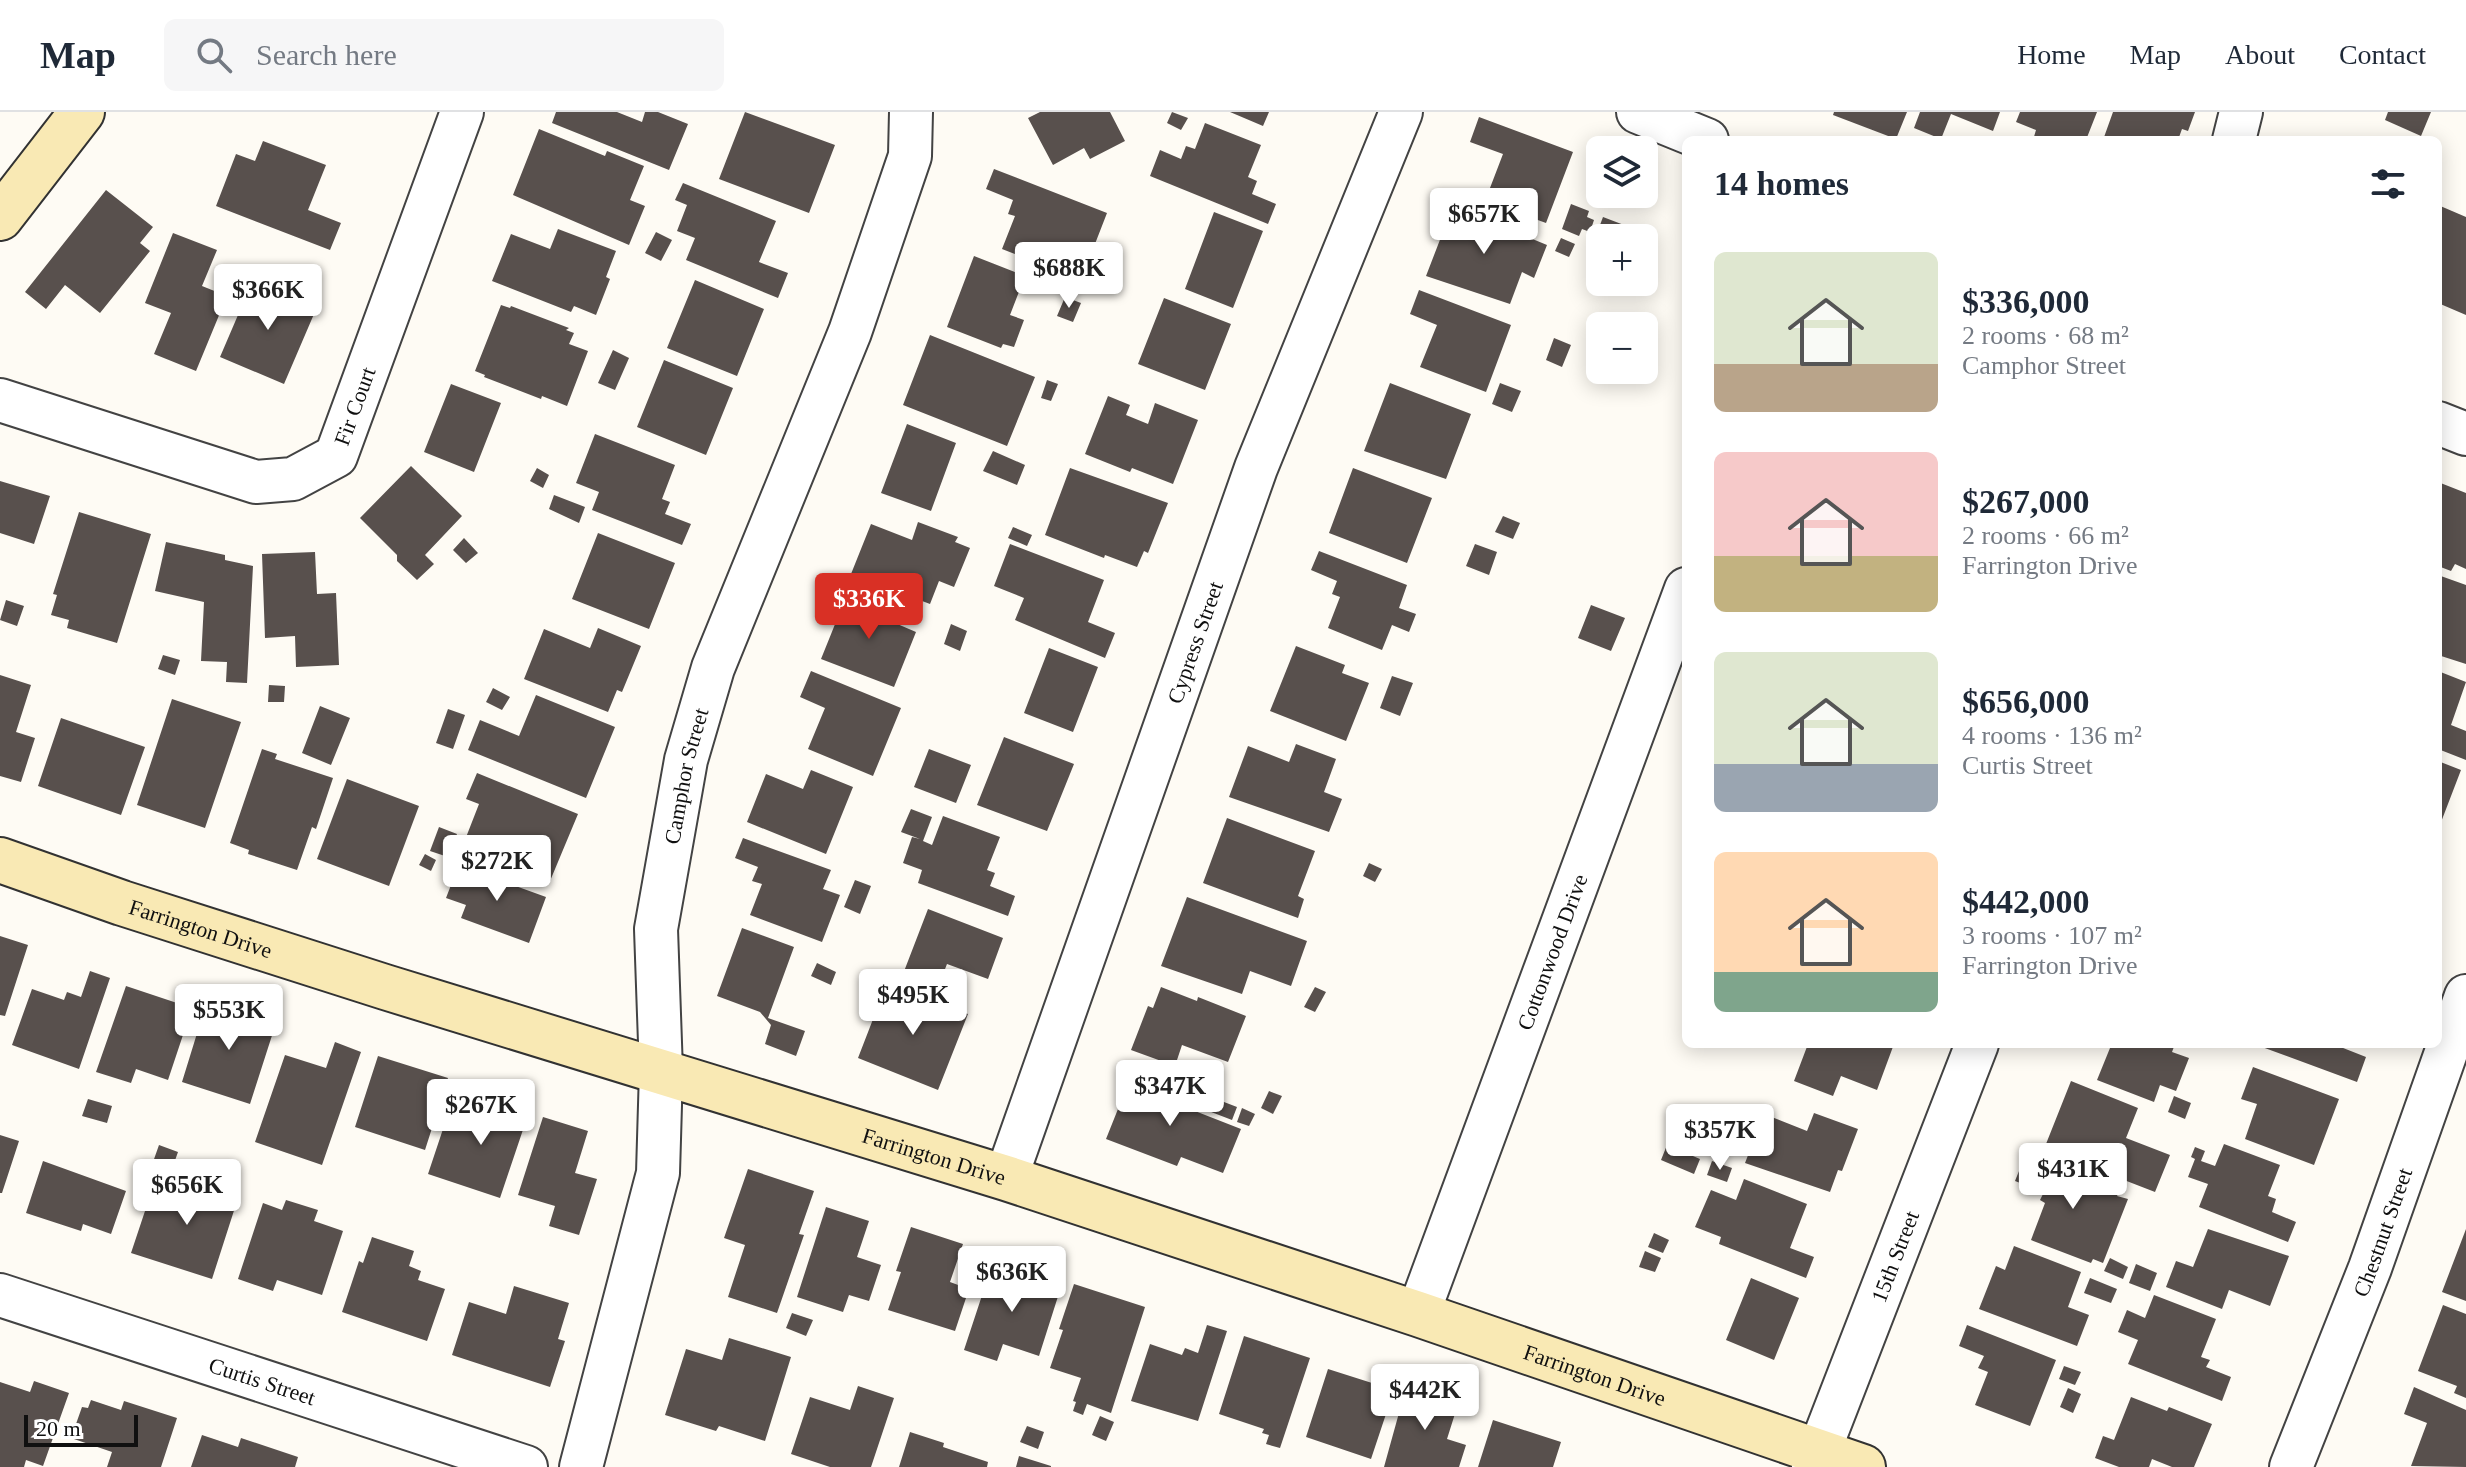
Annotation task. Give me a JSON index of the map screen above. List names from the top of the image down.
{
  "streets": {
    "street": [
      "Fir Court",
      "Cypress Street",
      "Camphor Street",
      "Farrington Drive",
      "Cottonwood Drive",
      "Chestnut Street",
      "15th Street",
      "Curtis Street"
    ]
  },
  "crossings": [
    ["Cypress Street", "Farrington Drive"],
    ["Camphor Street", "Farrington Drive"],
    ["Farrington Drive", "Cottonwood Drive"],
    ["Farrington Drive", "15th Street"]
  ],
  "scale_bar": "20 m",
  "page": {
    "header": "Map",
    "search": "Search here",
    "nav": [
      "Home",
      "Map",
      "About",
      "Contact"
    ],
    "map_buttons": ["+", "−"],
    "heading": "14 homes",
    "price": [
      "$657K",
      "$688K",
      "$366K",
      "$336K",
      "$272K",
      "$495K",
      "$553K",
      "$347K",
      "$267K",
      "$357K",
      "$431K",
      "$656K",
      "$636K",
      "$442K"
    ],
    "list": [
      {
        "name": "$336,000",
        "note": "2 rooms · 68 m² · Camphor Street"
      },
      {
        "name": "$267,000",
        "note": "2 rooms · 66 m² · Farrington Drive"
      },
      {
        "name": "$656,000",
        "note": "4 rooms · 136 m² · Curtis Street"
      },
      {
        "name": "$442,000",
        "note": "3 rooms · 107 m² · Farrington Drive"
      }
    ],
    "scale": "20 m"
  }
}
